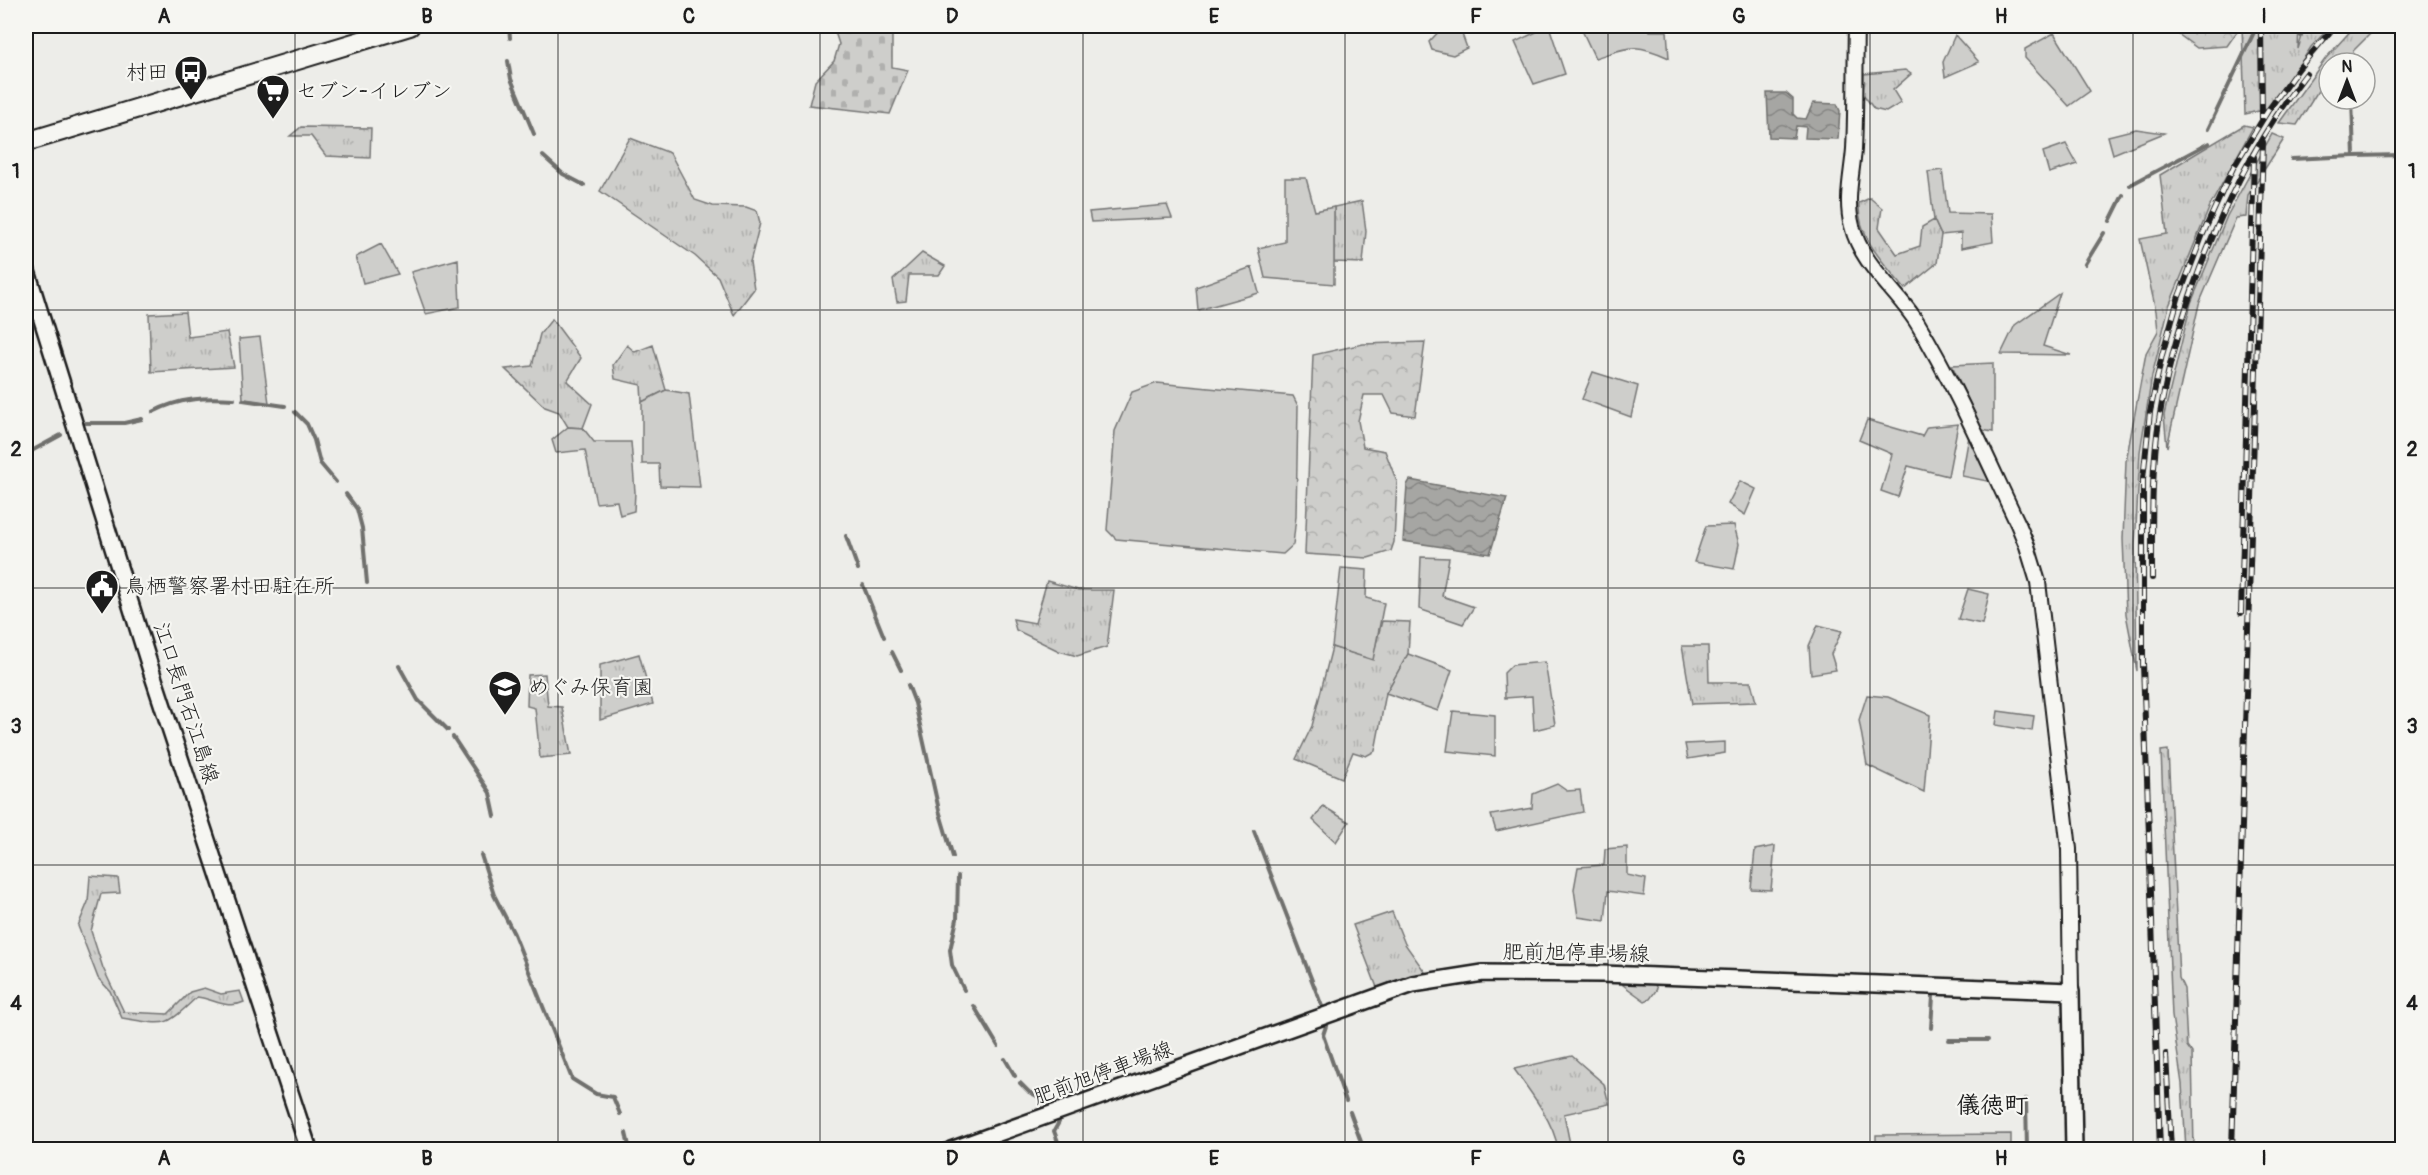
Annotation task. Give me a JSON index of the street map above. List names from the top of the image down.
{
  "streets": {
    "main road": ["江口長門石江島線", "肥前旭停車場線"]
  },
  "districts": ["儀徳町"],
  "places": {
    "bus stop": ["村田"],
    "supermarket": ["セブン-イレブン"],
    "public building": ["鳥栖警察署村田駐在所"],
    "school or university": ["めぐみ保育園"]
  },
  "north": "top",
  "grid": {
    "columns": [
      "A",
      "B",
      "C",
      "D",
      "E",
      "F",
      "G",
      "H",
      "I"
    ],
    "rows": [
      "1",
      "2",
      "3",
      "4"
    ]
  }
}
